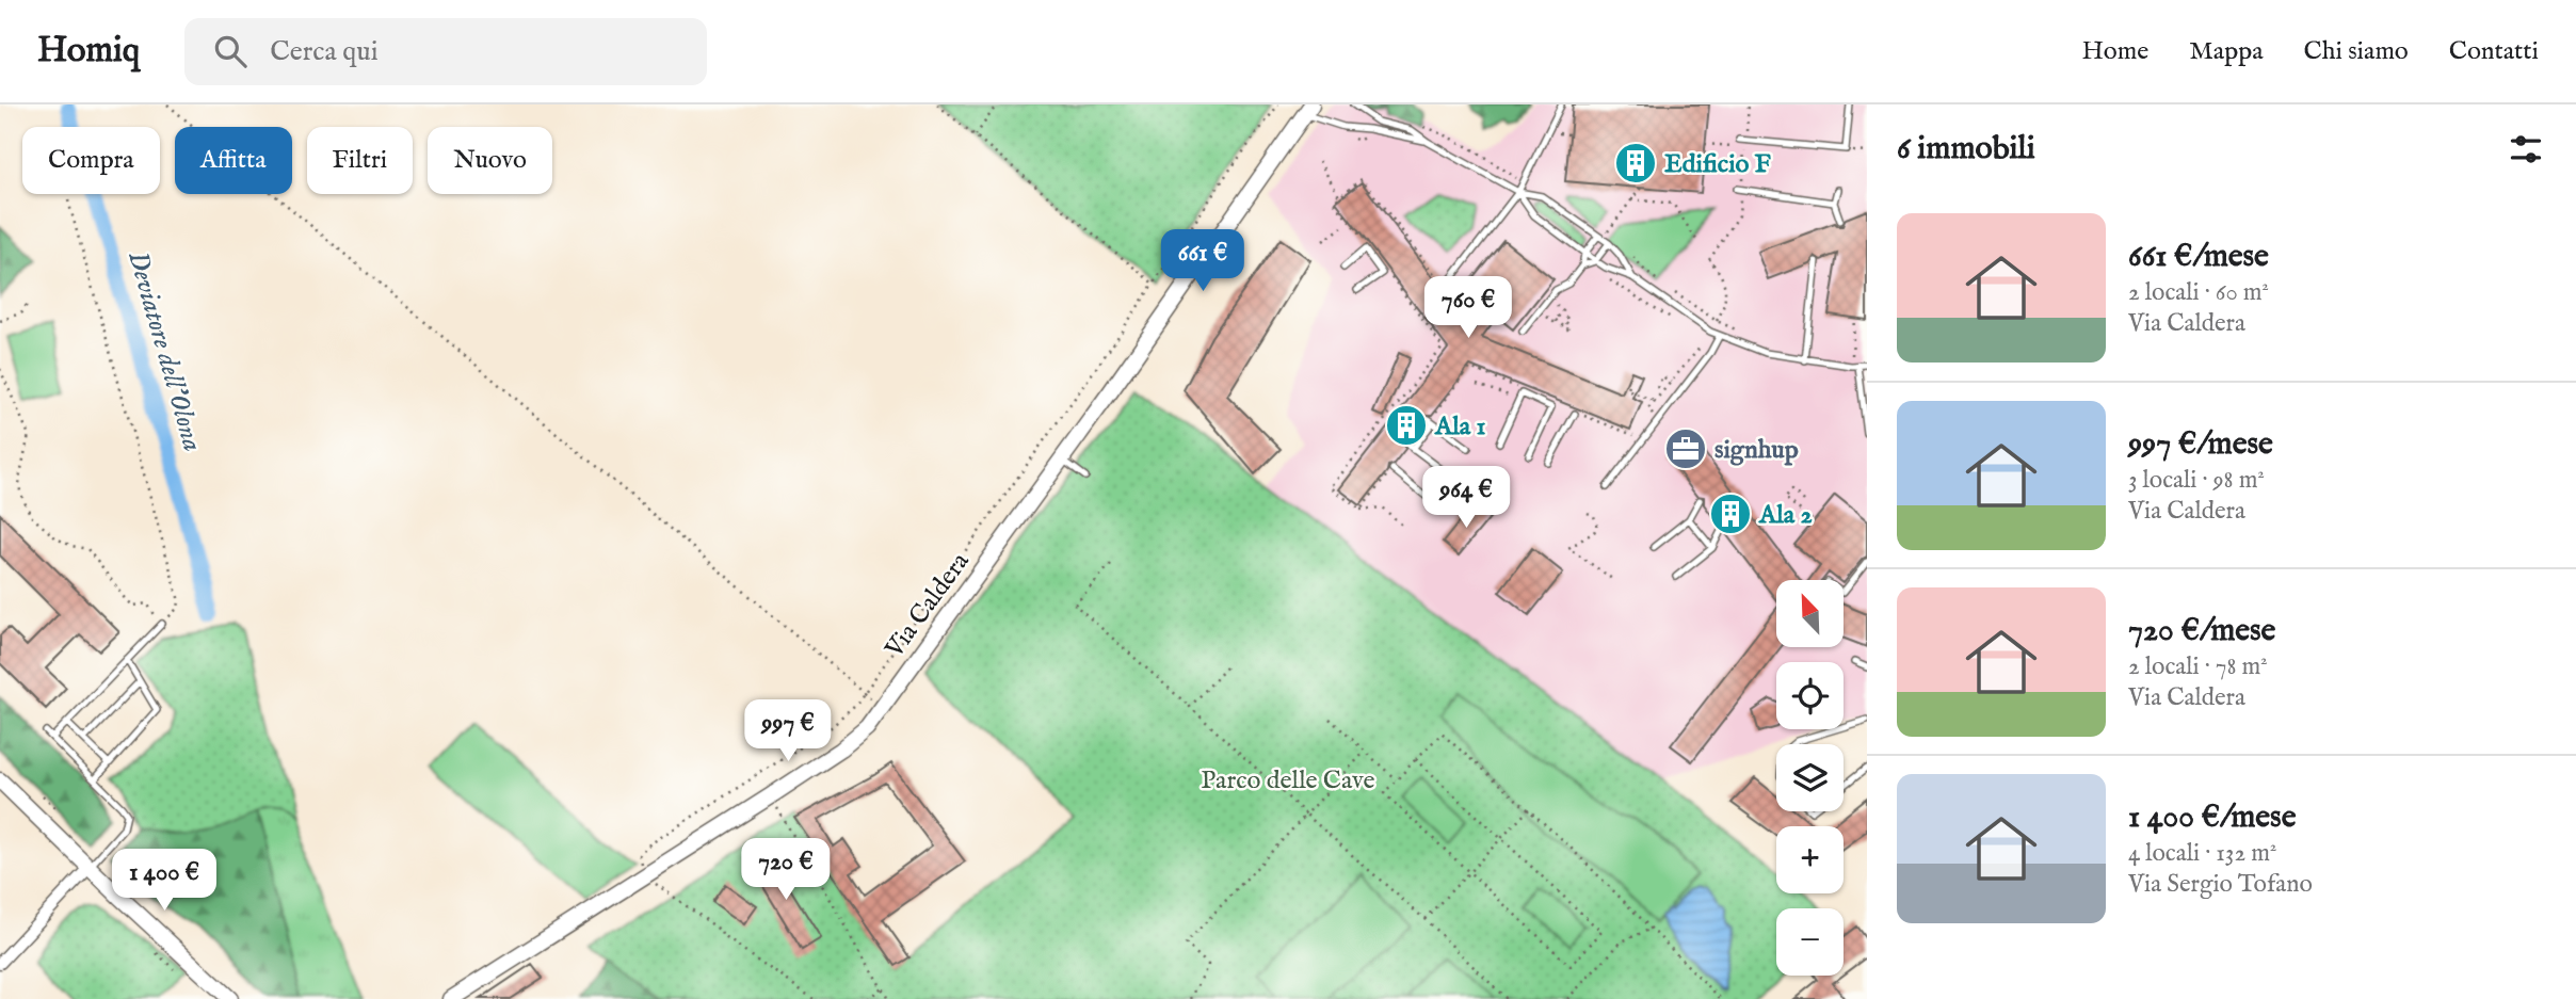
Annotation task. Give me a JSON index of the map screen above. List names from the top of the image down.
{
  "streets": {
    "street": ["Via Caldera"]
  },
  "water": ["Deviatore dell'Olona"],
  "parks": ["Parco delle Cave"],
  "places": {
    "building": ["Edificio F", "Ala 1", "Ala 2"],
    "office": ["signhup"]
  },
  "north": "top left",
  "page": {
    "header": "Homiq",
    "search": "Cerca qui",
    "nav": [
      "Home",
      "Mappa",
      "Chi siamo",
      "Contatti"
    ],
    "heading": "6 immobili",
    "chip": [
      "Compra",
      "Affitta",
      "Filtri",
      "Nuovo"
    ],
    "list": [
      {
        "name": "661 €/mese",
        "note": "2 locali · 60 m² · Via Caldera"
      },
      {
        "name": "997 €/mese",
        "note": "3 locali · 98 m² · Via Caldera"
      },
      {
        "name": "720 €/mese",
        "note": "2 locali · 78 m² · Via Caldera"
      },
      {
        "name": "1 400 €/mese",
        "note": "4 locali · 132 m² · Via Sergio Tofano"
      }
    ],
    "price": [
      "661 €",
      "760 €",
      "964 €",
      "997 €",
      "720 €",
      "1 400 €"
    ],
    "map_buttons": ["+", "−"]
  }
}
